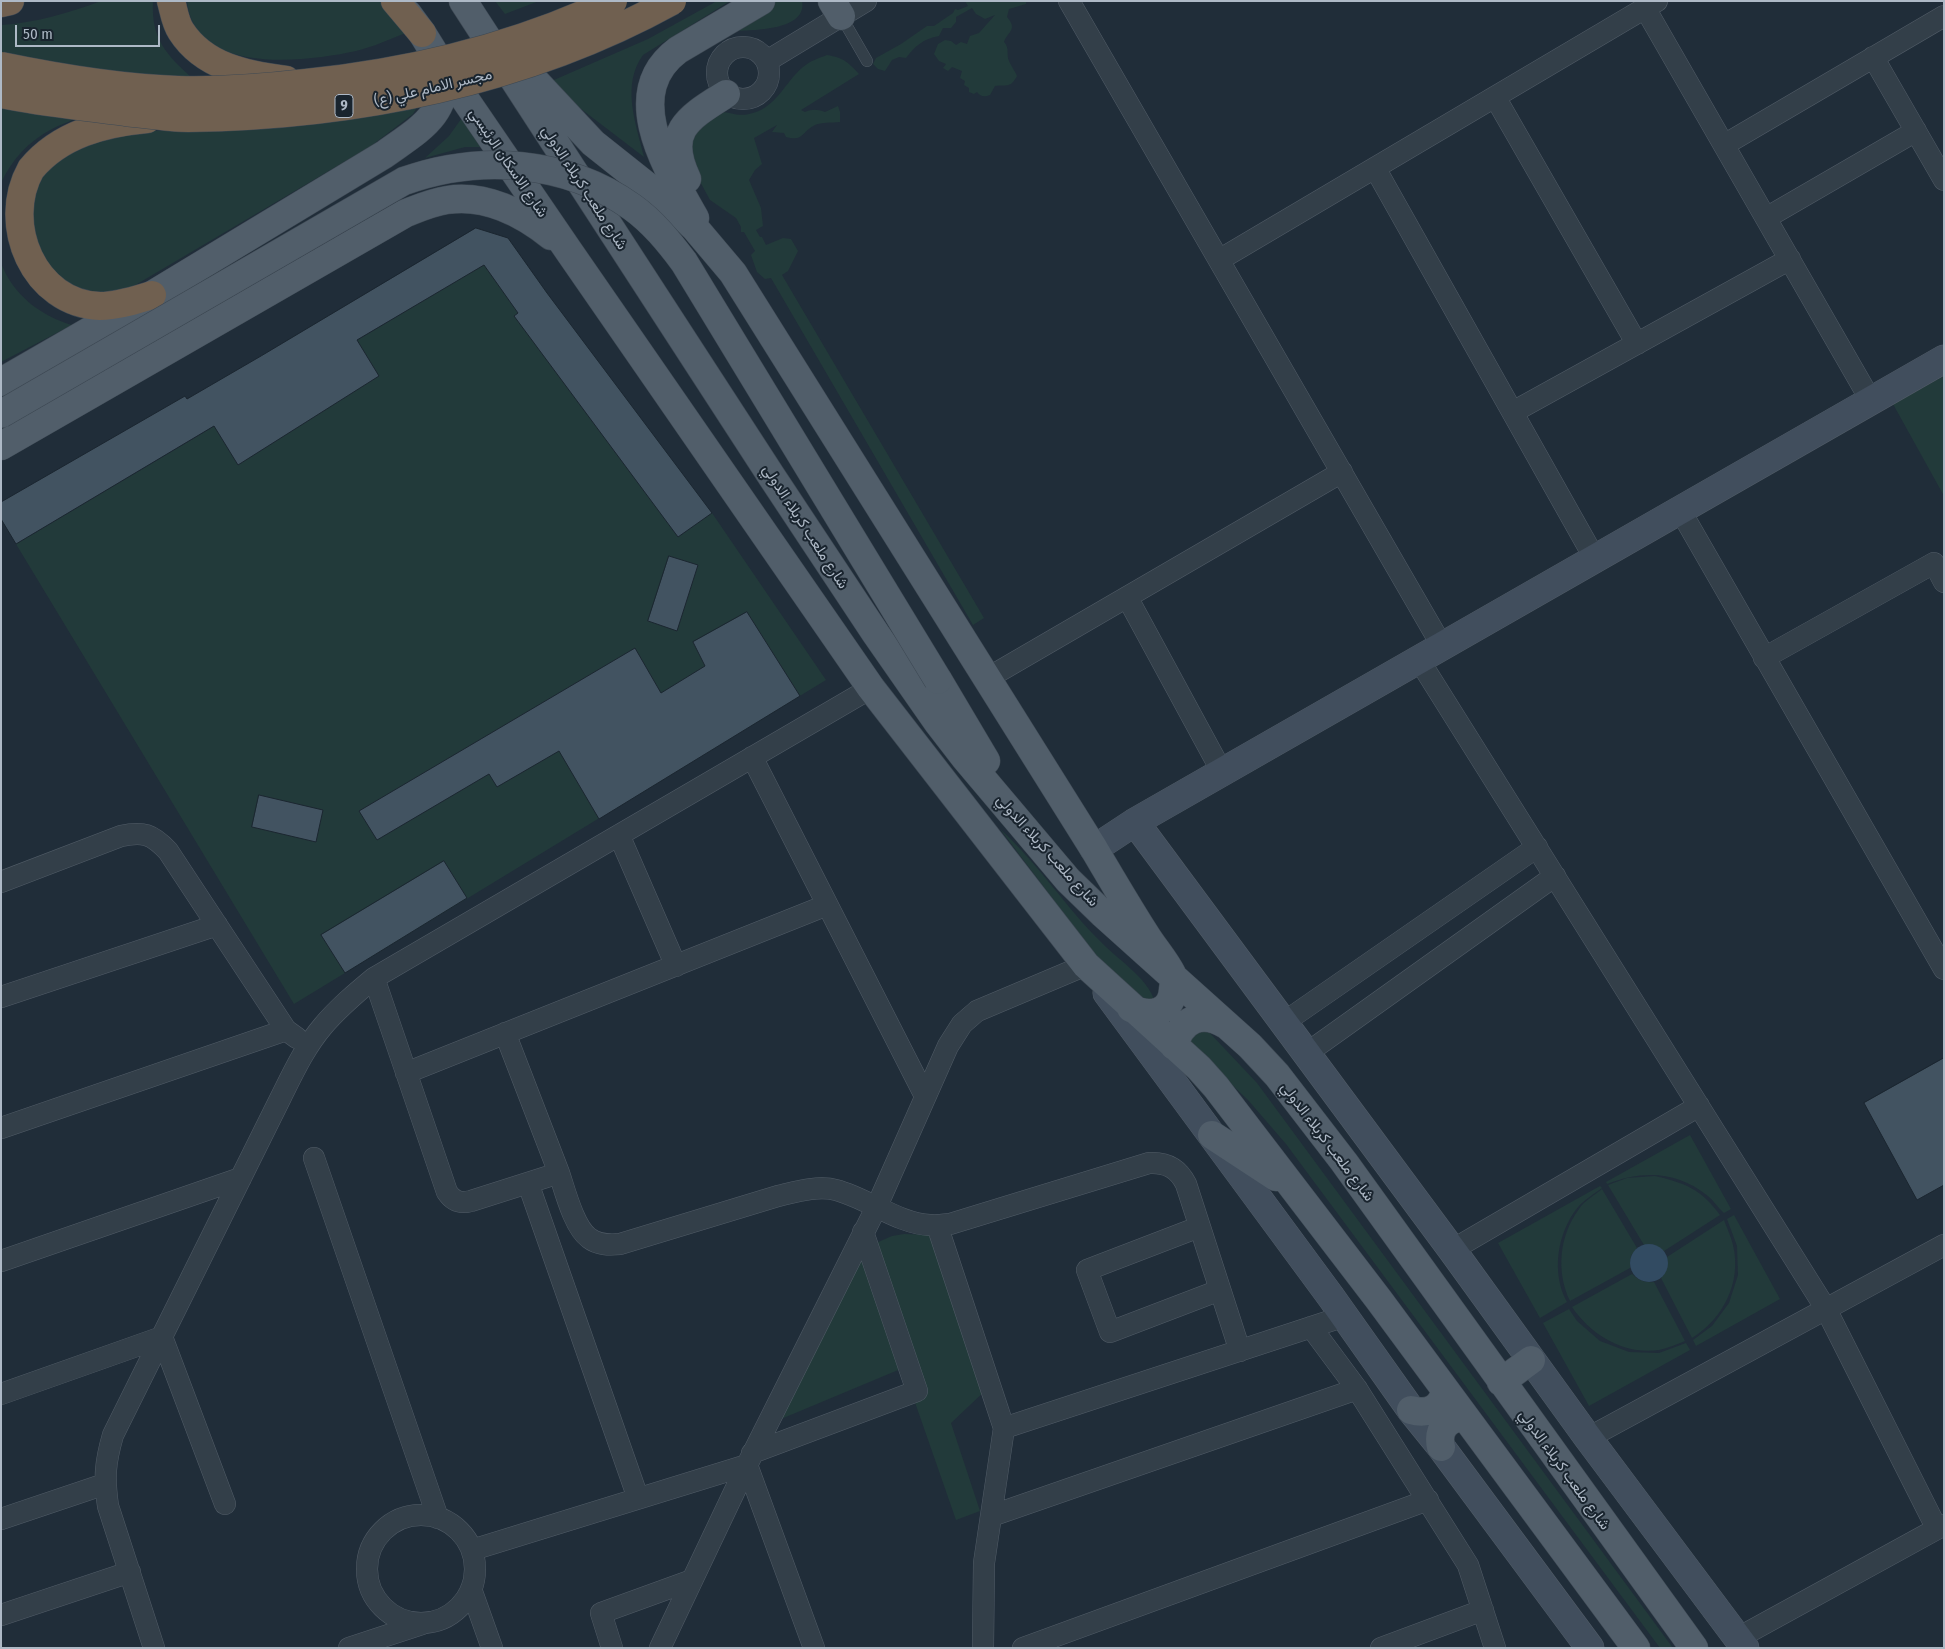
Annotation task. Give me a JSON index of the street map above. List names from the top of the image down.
{
  "streets": {
    "highway": ["مجسر الامام علي (ع)", "9"],
    "main road": ["شارع الاسكان الرئيسي", "شارع ملعب كربلاء الدولي"]
  },
  "scale_bar": "50 m"
}
